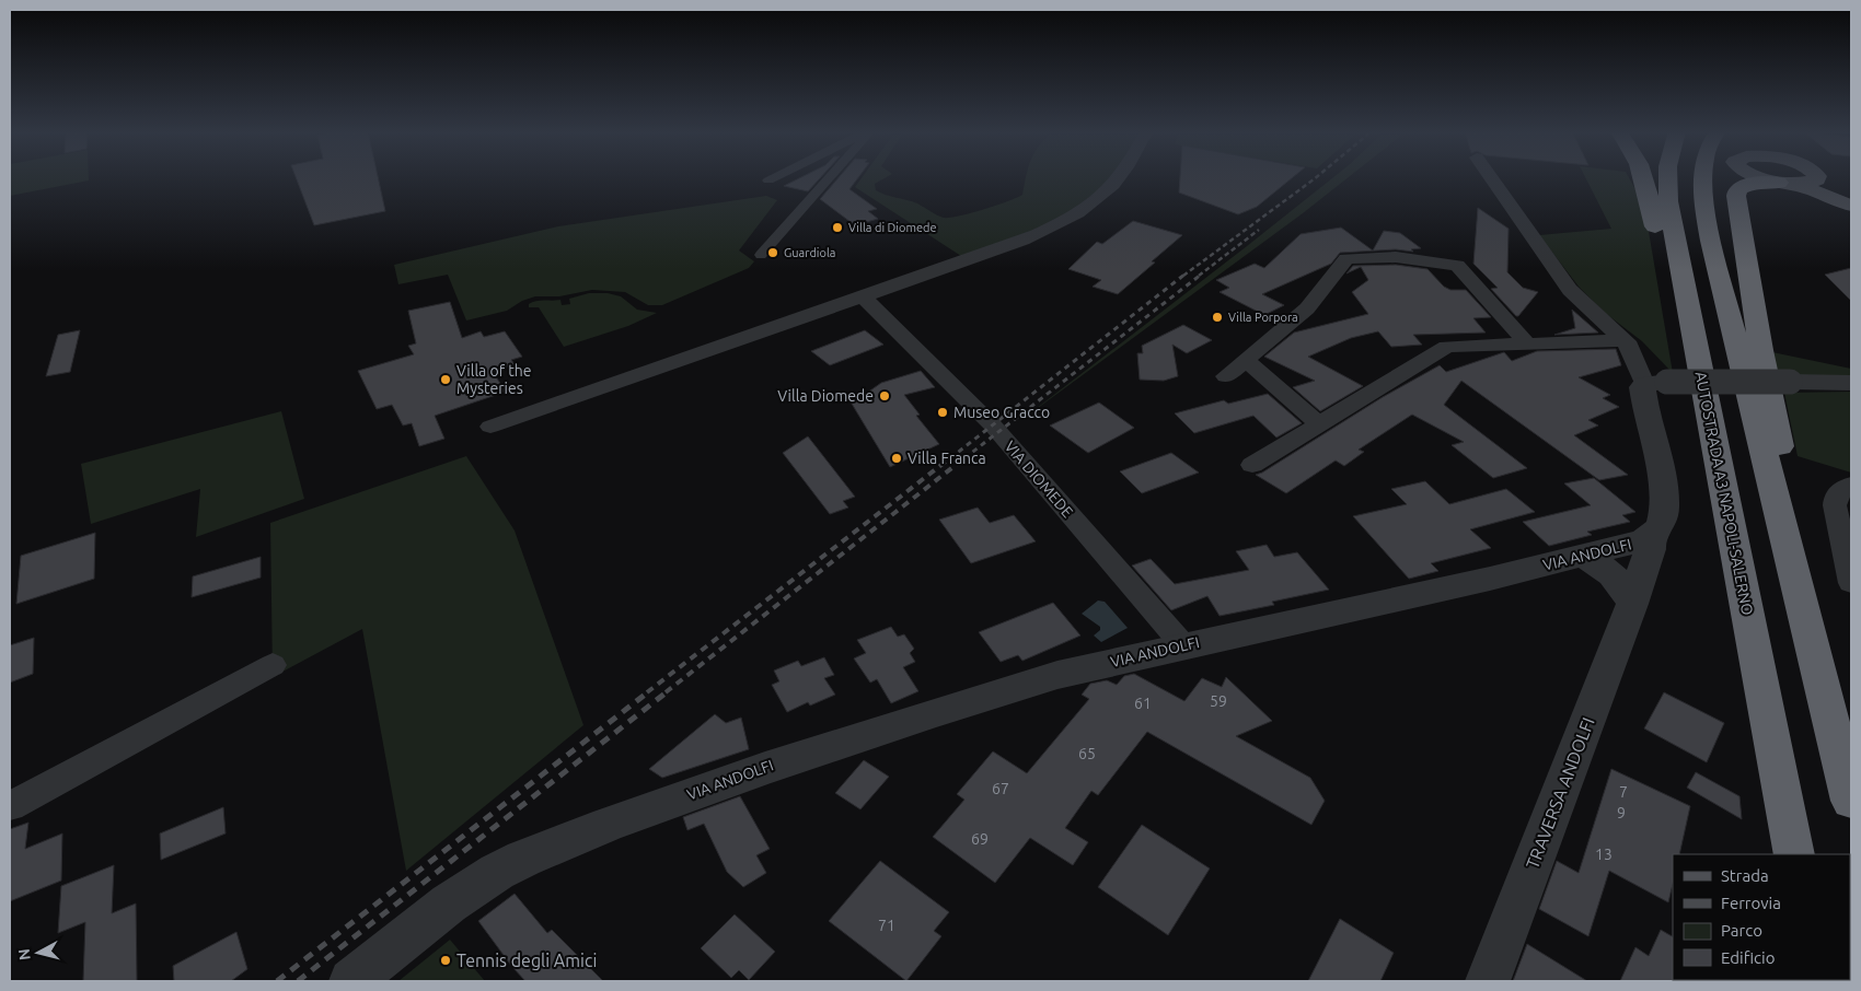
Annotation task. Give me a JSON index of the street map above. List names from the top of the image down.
{
  "streets": {
    "highway": ["AUTOSTRADA A3 NAPOLI-SALERNO"],
    "street": ["VIA DIOMEDE", "VIA ANDOLFI", "TRAVERSA ANDOLFI"]
  },
  "crossings": [
    ["VIA DIOMEDE", "VIA ANDOLFI"],
    ["VIA ANDOLFI", "TRAVERSA ANDOLFI"]
  ],
  "places": [
    "Villa di Diomede",
    "Guardiola",
    "Villa Porpora",
    "Villa of the Mysteries",
    "Villa Diomede",
    "Museo Gracco",
    "Villa Franca",
    "Tennis degli Amici"
  ],
  "house_numbers": [
    "59",
    "61",
    "65",
    "67",
    "7",
    "9",
    "69",
    "13",
    "71"
  ],
  "legend": [
    "Strada",
    "Ferrovia",
    "Parco",
    "Edificio"
  ],
  "north": "left"
}
